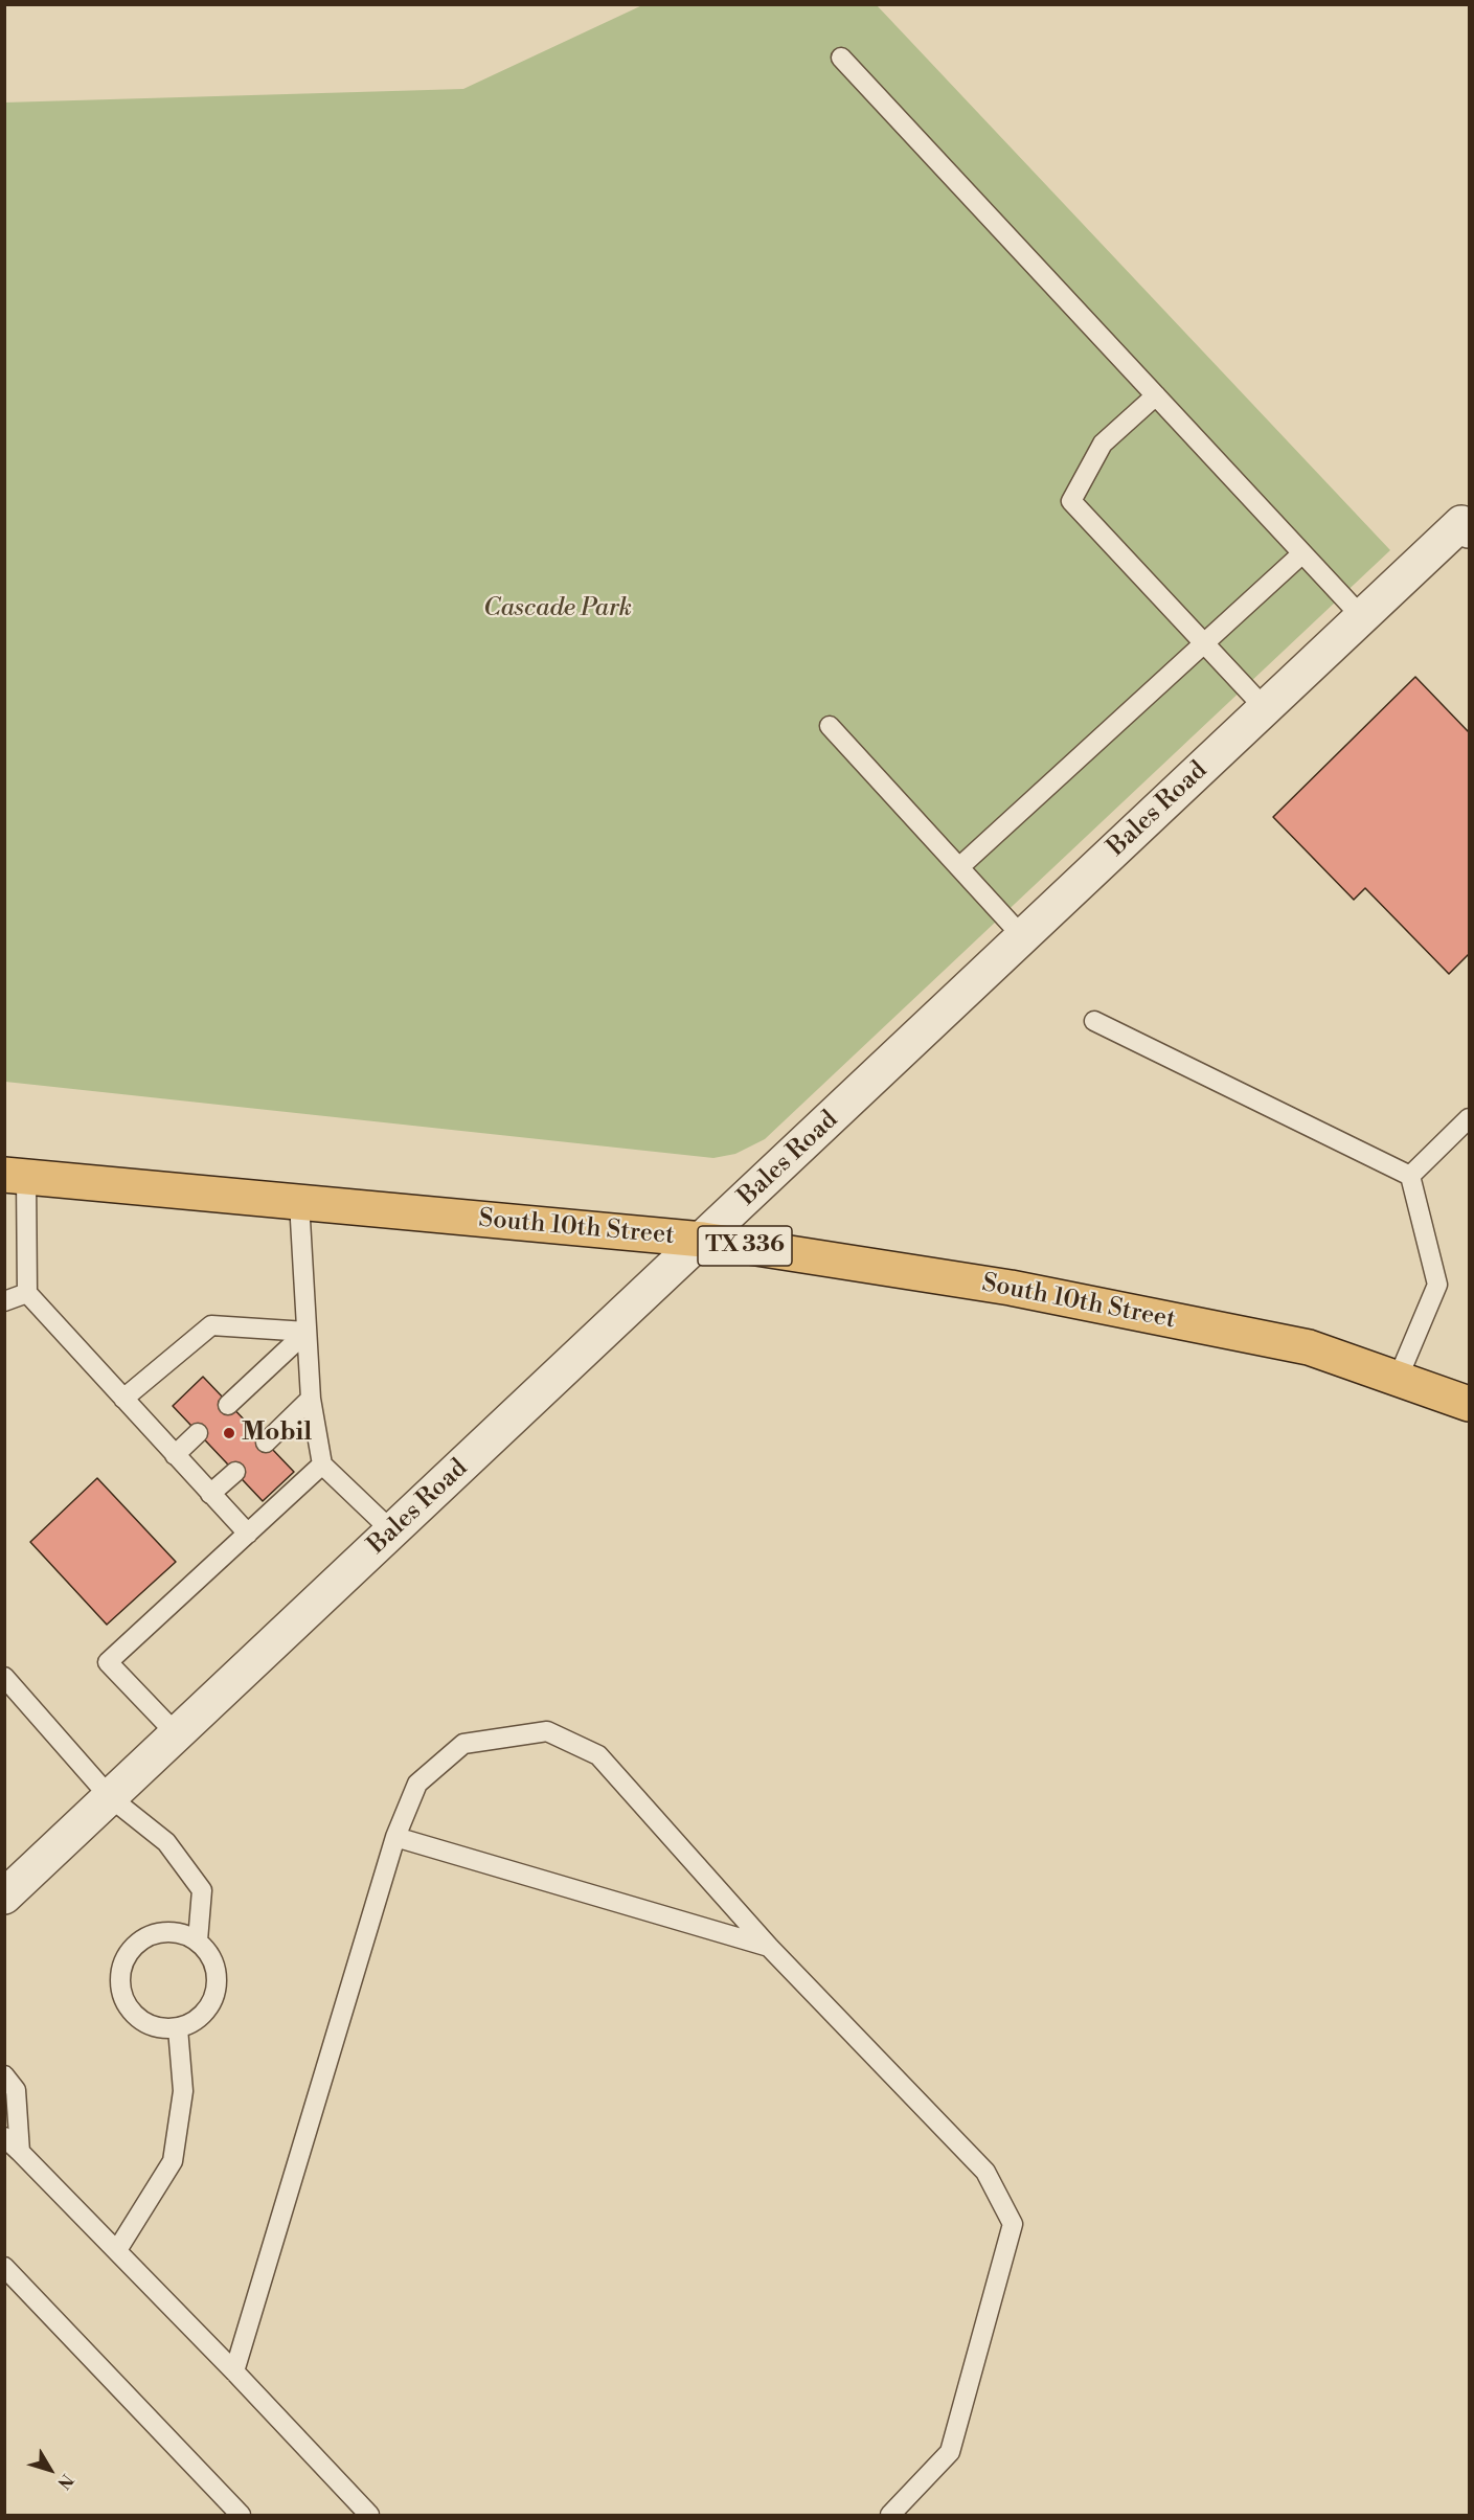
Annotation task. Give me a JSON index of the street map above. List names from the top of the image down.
{
  "streets": {
    "main road": ["South 10th Street", "TX 336"],
    "street": ["Bales Road"]
  },
  "crossings": [
    ["Bales Road", "South 10th Street"]
  ],
  "parks": ["Cascade Park"],
  "places": ["Mobil"],
  "north": "bottom right"
}
